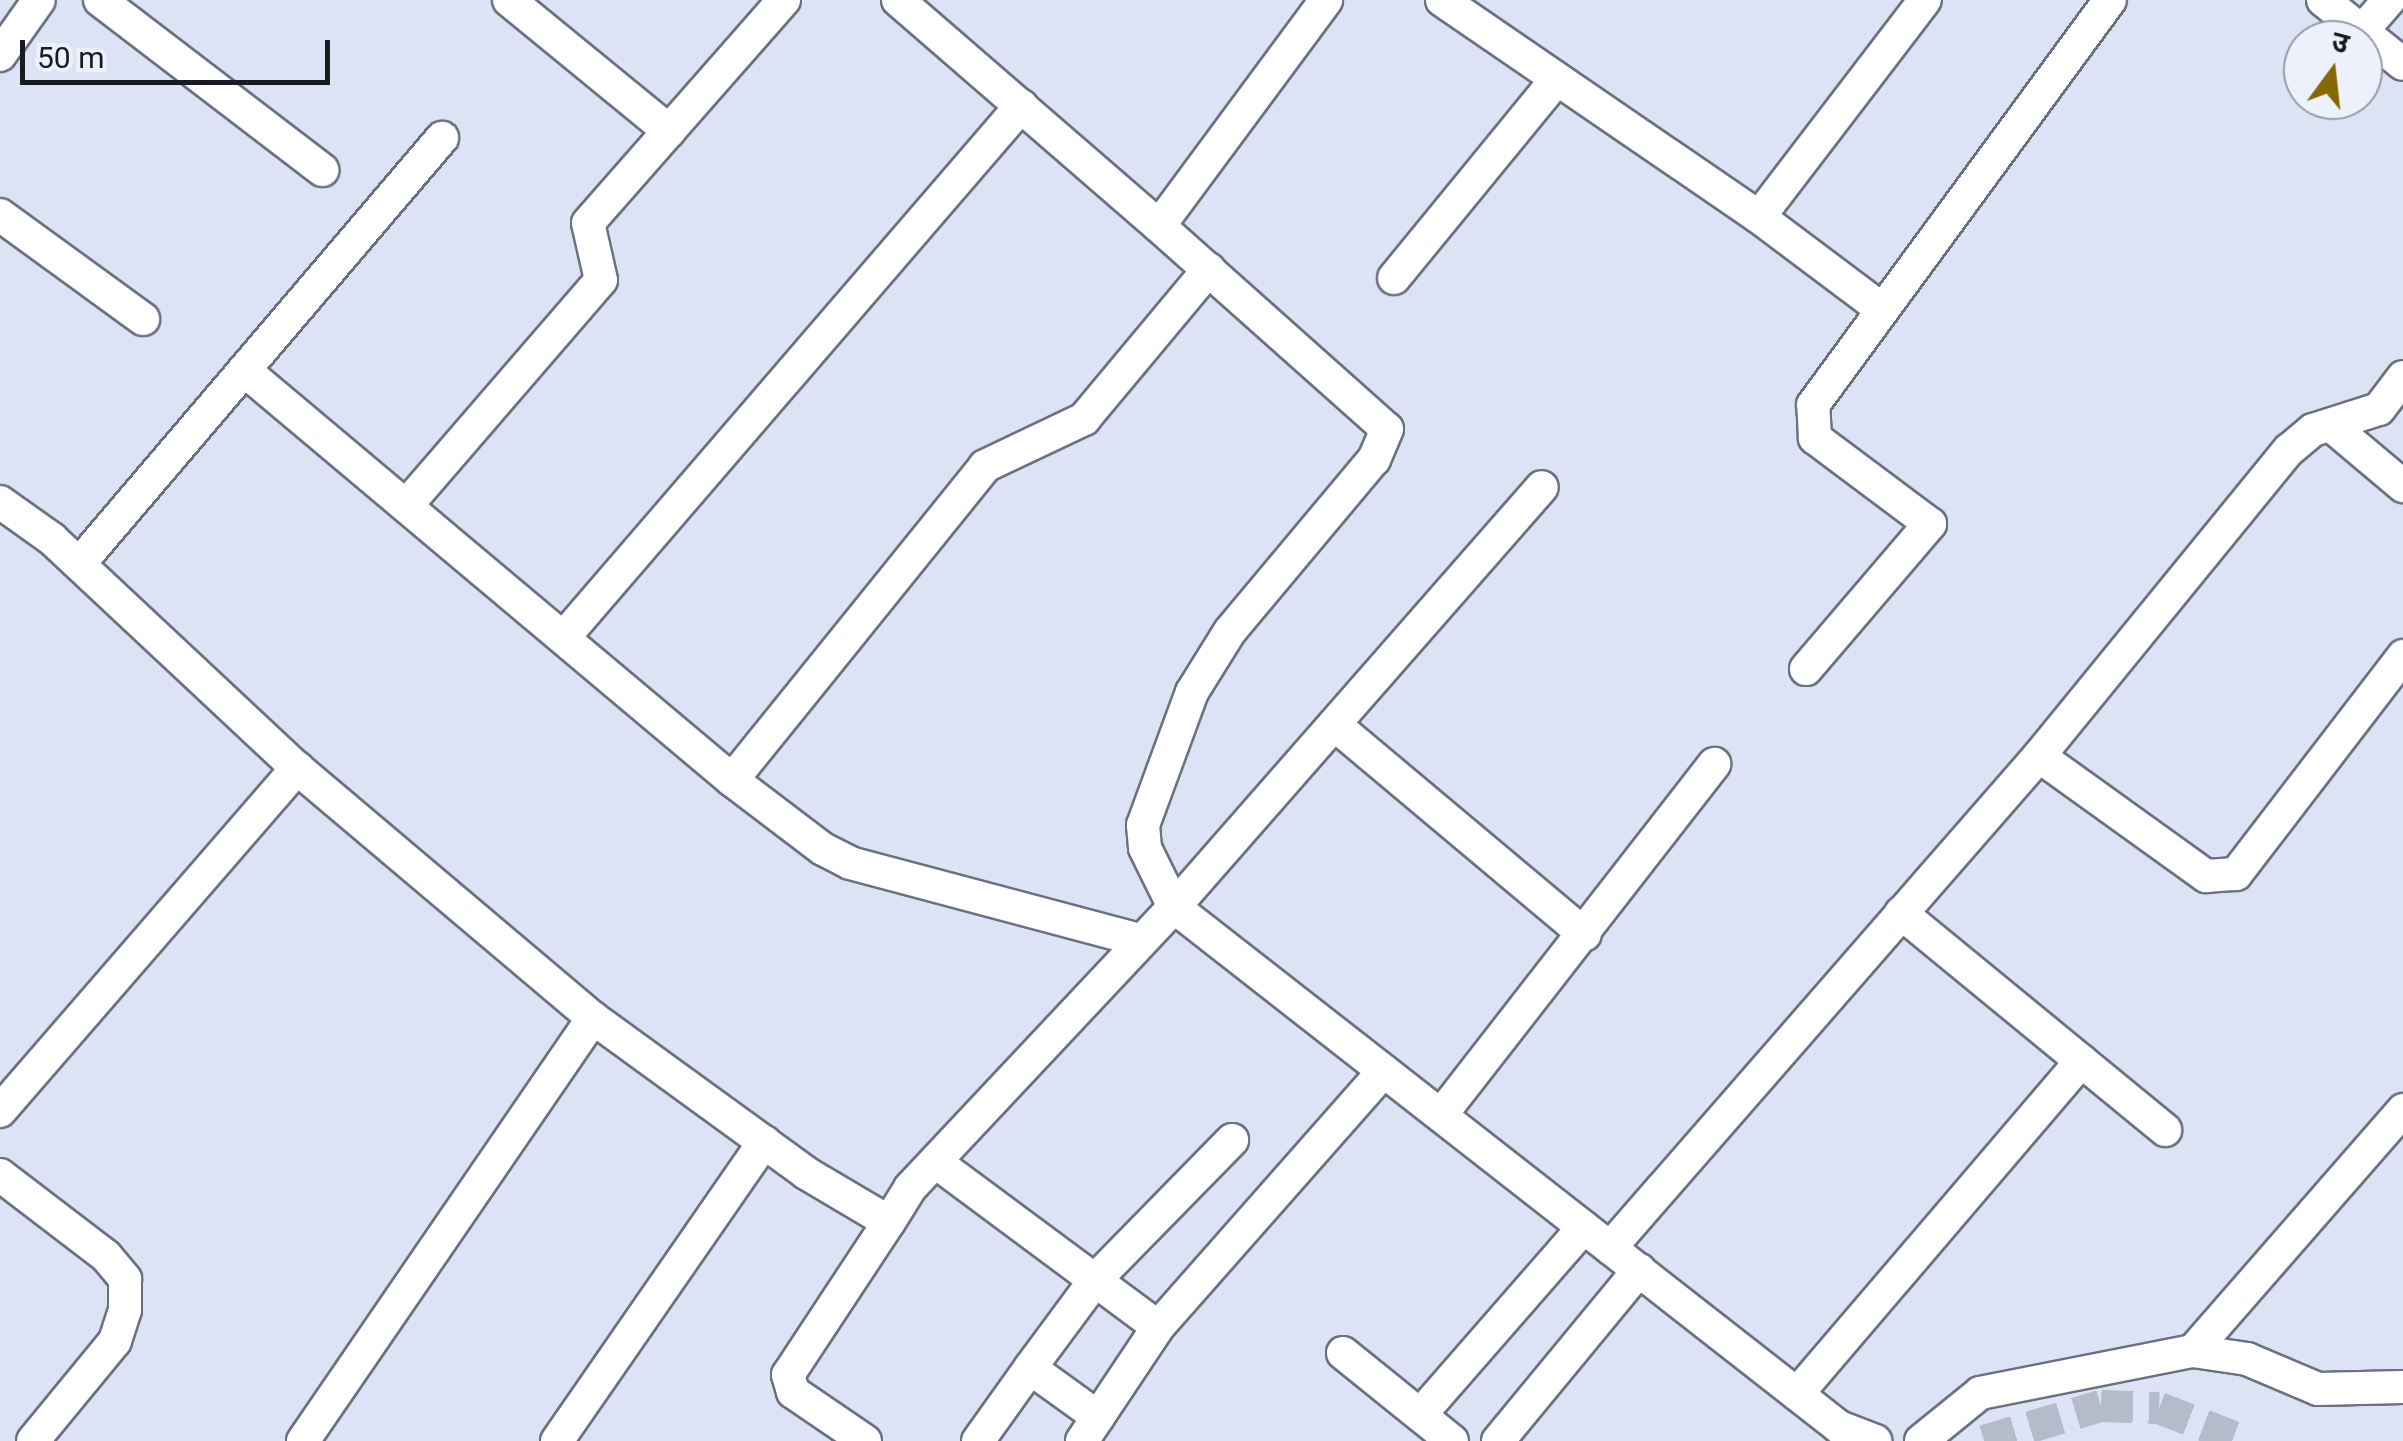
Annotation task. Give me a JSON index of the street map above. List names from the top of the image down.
{
  "scale_bar": "50 m",
  "north": "top"
}
